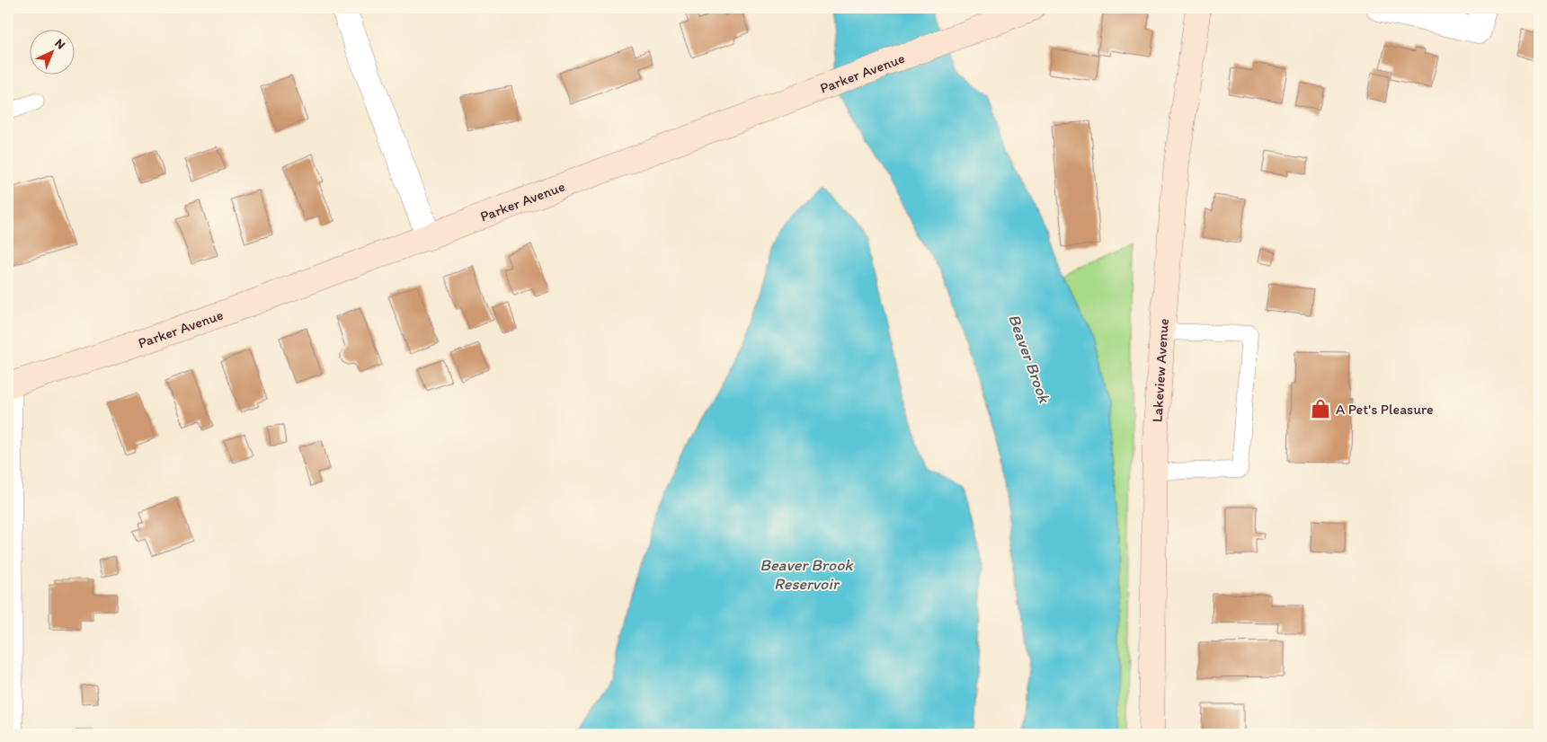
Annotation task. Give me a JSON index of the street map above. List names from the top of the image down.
{
  "streets": {
    "street": ["Parker Avenue", "Lakeview Avenue"]
  },
  "water": ["Beaver Brook", "Beaver Brook Reservoir"],
  "places": {
    "shop": ["A Pet's Pleasure"]
  },
  "north": "top right"
}
